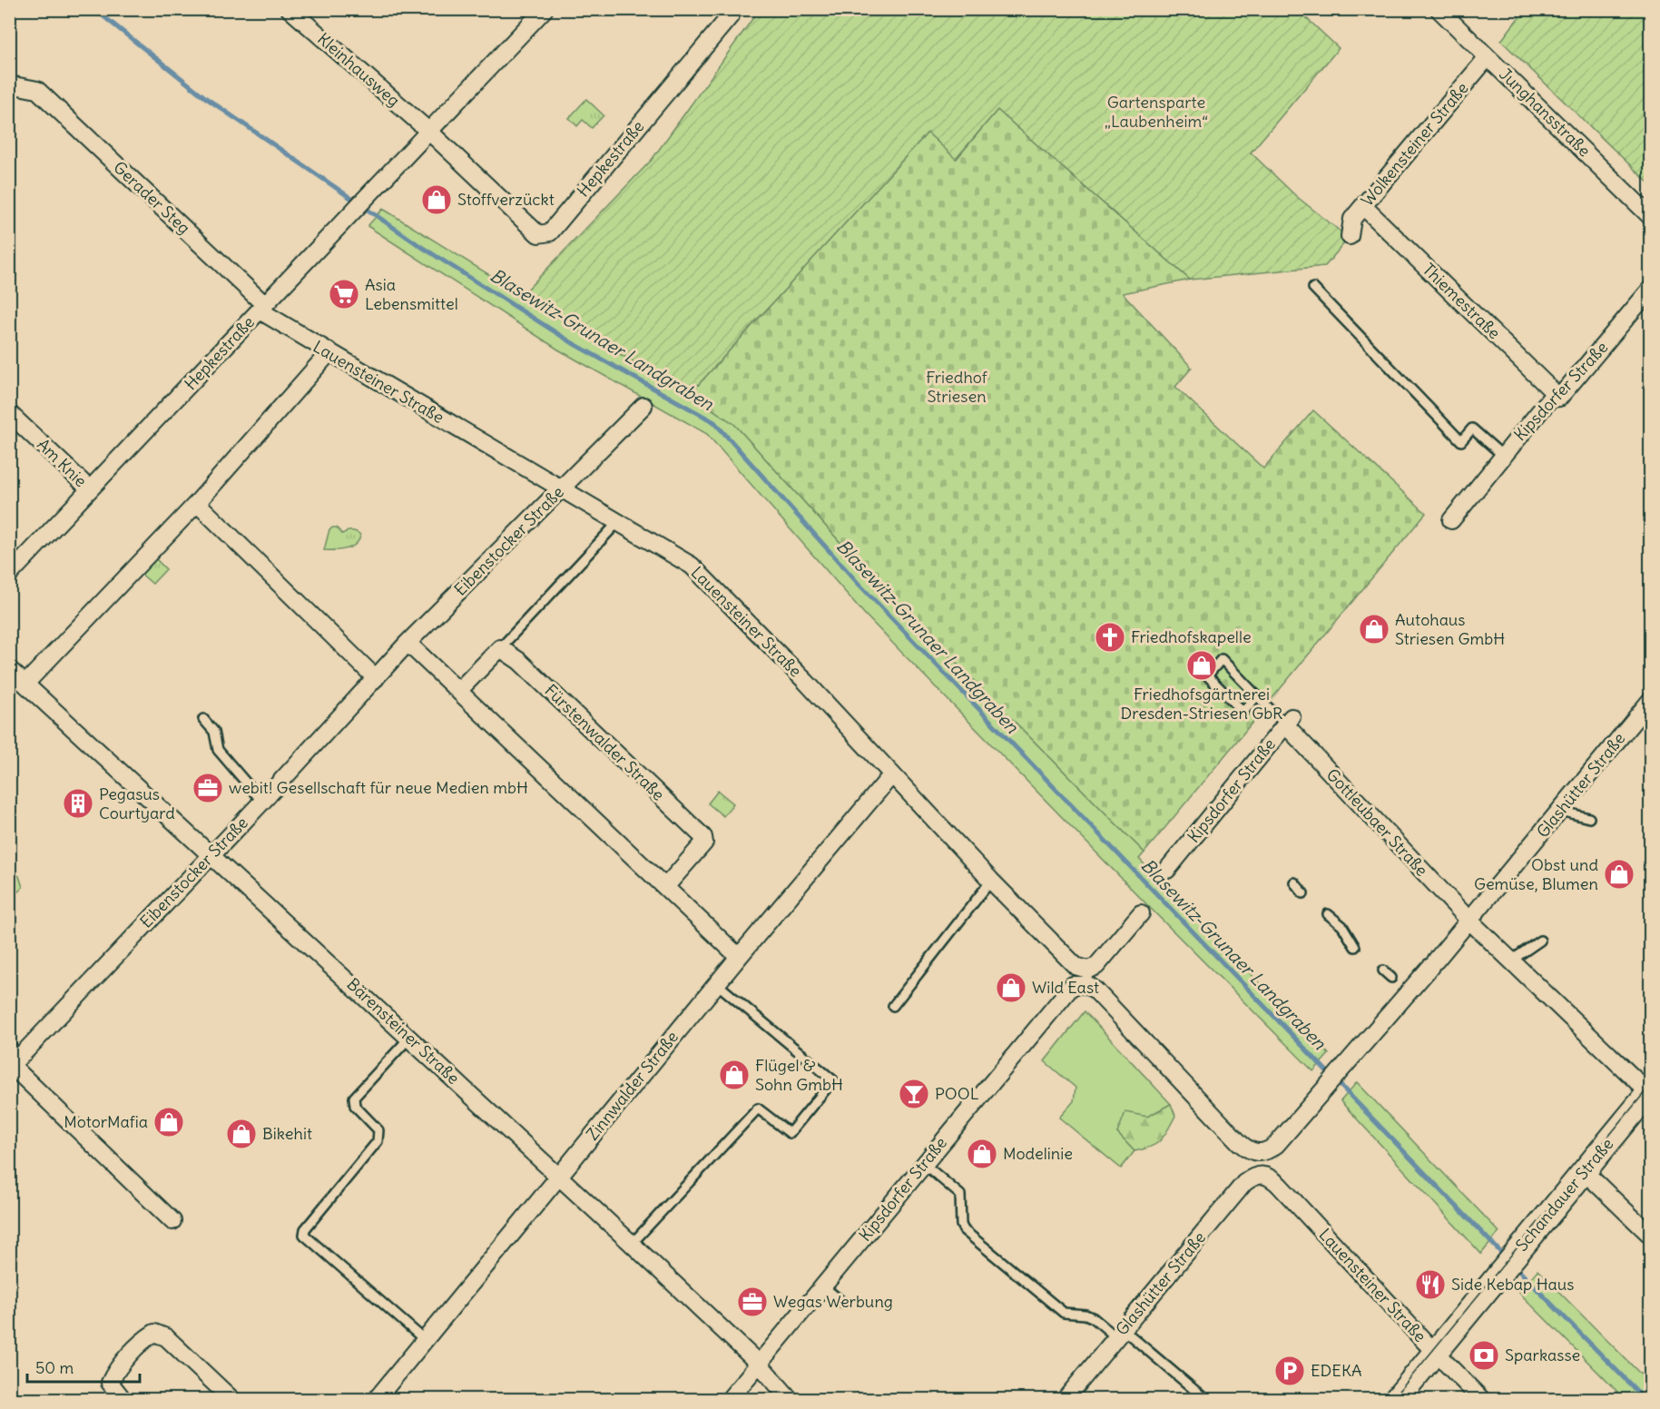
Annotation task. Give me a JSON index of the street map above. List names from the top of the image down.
{
  "streets": {
    "main road": ["Schandauer Straße"],
    "street": [
      "Kleinhausweg",
      "Junghansstraße",
      "Wolkensteiner Straße",
      "Hepkestraße",
      "Gerader Steg",
      "Thiemestraße",
      "Lauensteiner Straße",
      "Kipsdorfer Straße",
      "Am Knie",
      "Eibenstocker Straße",
      "Fürstenwalder Straße",
      "Glashütter Straße",
      "Gottleubaer Straße",
      "Bärensteiner Straße",
      "Zinnwalder Straße"
    ]
  },
  "crossings": [
    ["Kleinhausweg", "Hepkestraße"],
    ["Junghansstraße", "Wolkensteiner Straße"],
    ["Wolkensteiner Straße", "Thiemestraße"],
    ["Hepkestraße", "Gerader Steg"],
    ["Hepkestraße", "Lauensteiner Straße"],
    ["Hepkestraße", "Am Knie"],
    ["Gerader Steg", "Lauensteiner Straße"],
    ["Thiemestraße", "Kipsdorfer Straße"],
    ["Lauensteiner Straße", "Kipsdorfer Straße"],
    ["Lauensteiner Straße", "Eibenstocker Straße"],
    ["Lauensteiner Straße", "Glashütter Straße"],
    ["Lauensteiner Straße", "Zinnwalder Straße"],
    ["Lauensteiner Straße", "Schandauer Straße"],
    ["Kipsdorfer Straße", "Gottleubaer Straße"],
    ["Kipsdorfer Straße", "Bärensteiner Straße"],
    ["Eibenstocker Straße", "Bärensteiner Straße"],
    ["Glashütter Straße", "Gottleubaer Straße"],
    ["Gottleubaer Straße", "Schandauer Straße"],
    ["Bärensteiner Straße", "Zinnwalder Straße"]
  ],
  "water": ["Blasewitz‐Grunaer Landgraben"],
  "parks": ["Gartensparte „Laubenheim“", "Friedhof Striesen"],
  "places": {
    "shop": [
      "Stoffverzückt",
      "Autohaus Striesen GmbH",
      "Friedhofsgärtnerei Dresden-Striesen GbR",
      "Obst und Gemüse, Blumen",
      "Wild East",
      "Flügel & Sohn GmbH",
      "MotorMafia",
      "Bikehit",
      "Modelinie"
    ],
    "supermarket": ["Asia Lebensmittel"],
    "church": ["Friedhofskapelle"],
    "office": ["webit! Gesellschaft für neue Medien mbH", "Wegas Werbung"],
    "building": ["Pegasus Courtyard"],
    "bar": ["POOL"],
    "restaurant": ["Side Kebap Haus"],
    "bank": ["Sparkasse"],
    "parking": ["EDEKA"]
  },
  "scale_bar": "50 m"
}
